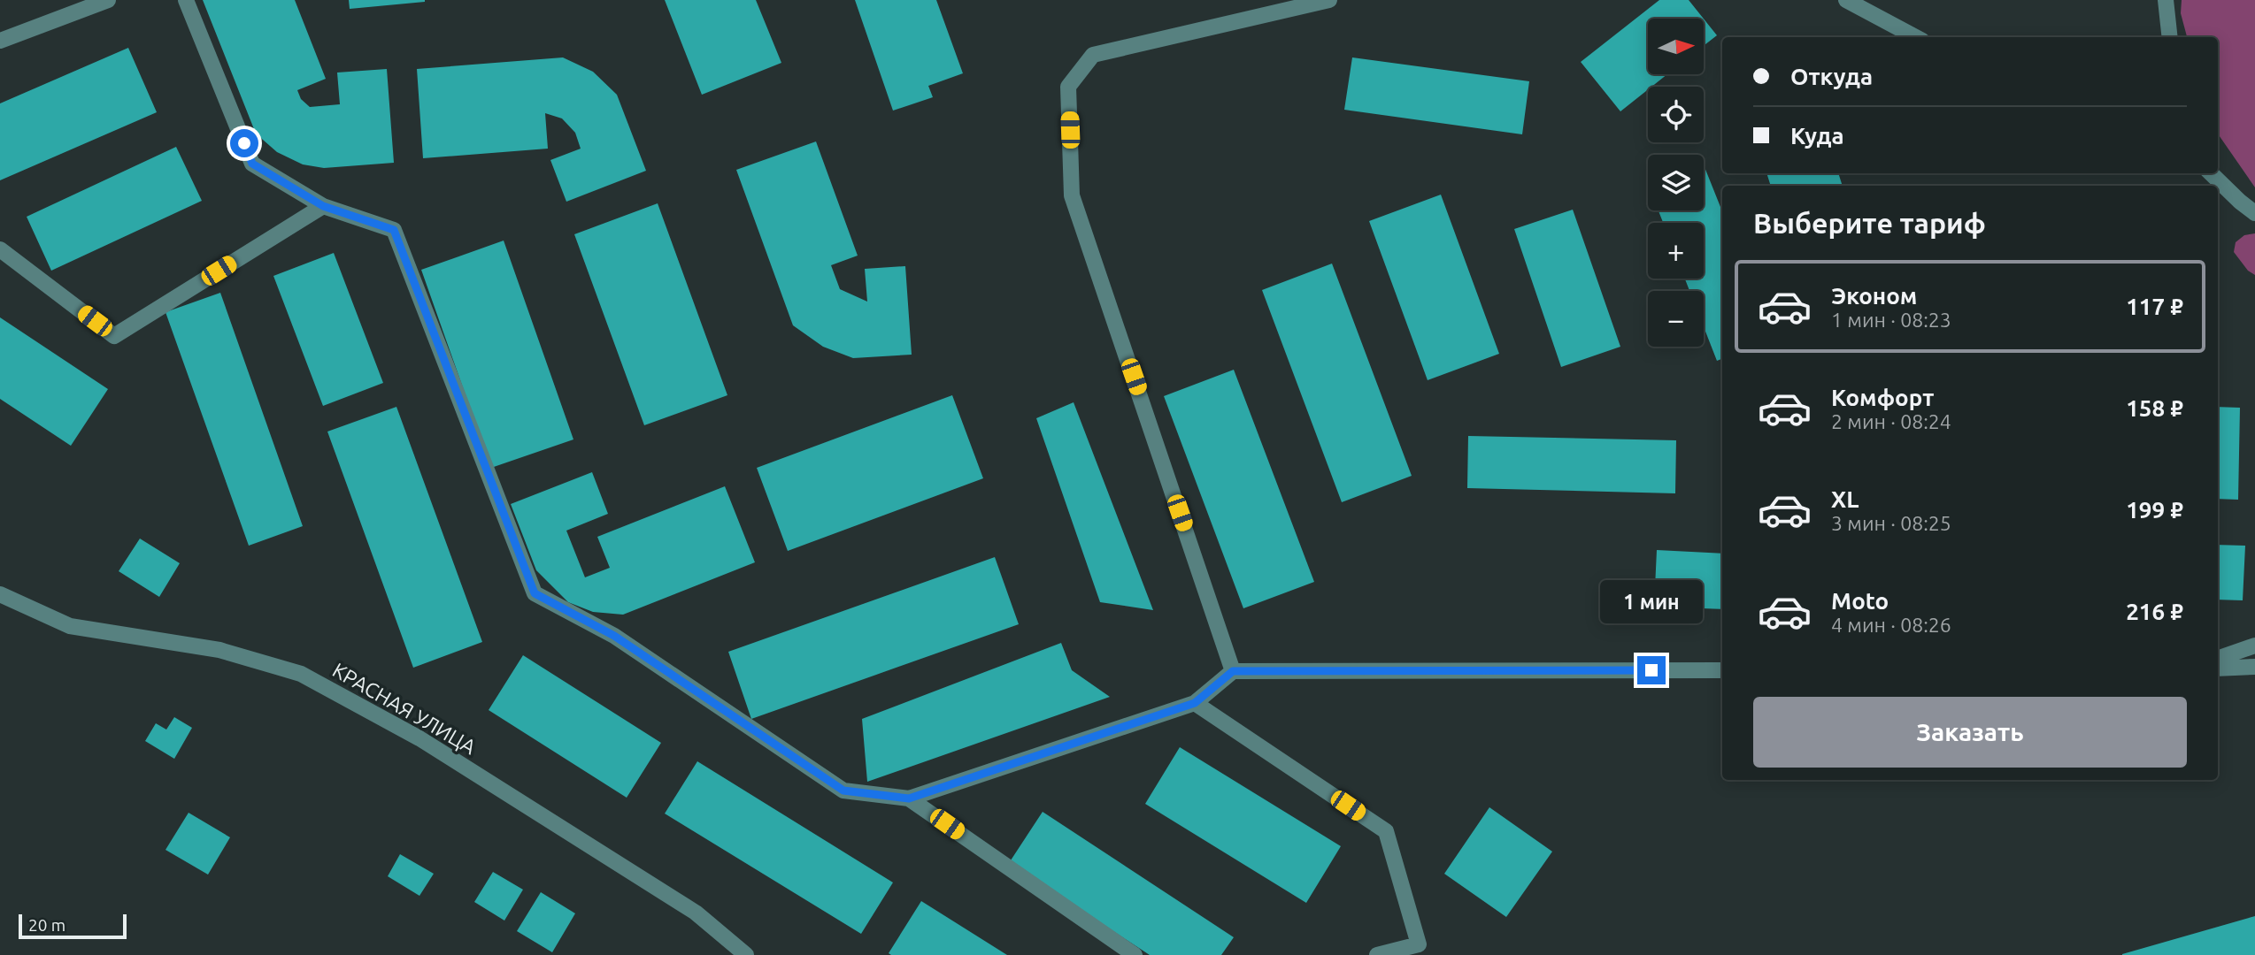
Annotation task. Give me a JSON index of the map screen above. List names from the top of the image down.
{
  "streets": {
    "street": ["КРАСНАЯ УЛИЦА"]
  },
  "scale_bar": "20 m",
  "north": "right",
  "page": {
    "map_buttons": ["+", "−"],
    "banner": ["Откуда", "Куда"],
    "heading": "Выберите тариф",
    "list": [
      {
        "name": "Эконом",
        "note": "1 мин · 08:23",
        "value": "117 ₽"
      },
      {
        "name": "Комфорт",
        "note": "2 мин · 08:24",
        "value": "158 ₽"
      },
      {
        "name": "XL",
        "note": "3 мин · 08:25",
        "value": "199 ₽"
      },
      {
        "name": "Moto",
        "note": "4 мин · 08:26",
        "value": "216 ₽"
      }
    ],
    "bubble": "1 мин",
    "buttons": "Заказать",
    "scale": "20 m"
  }
}
